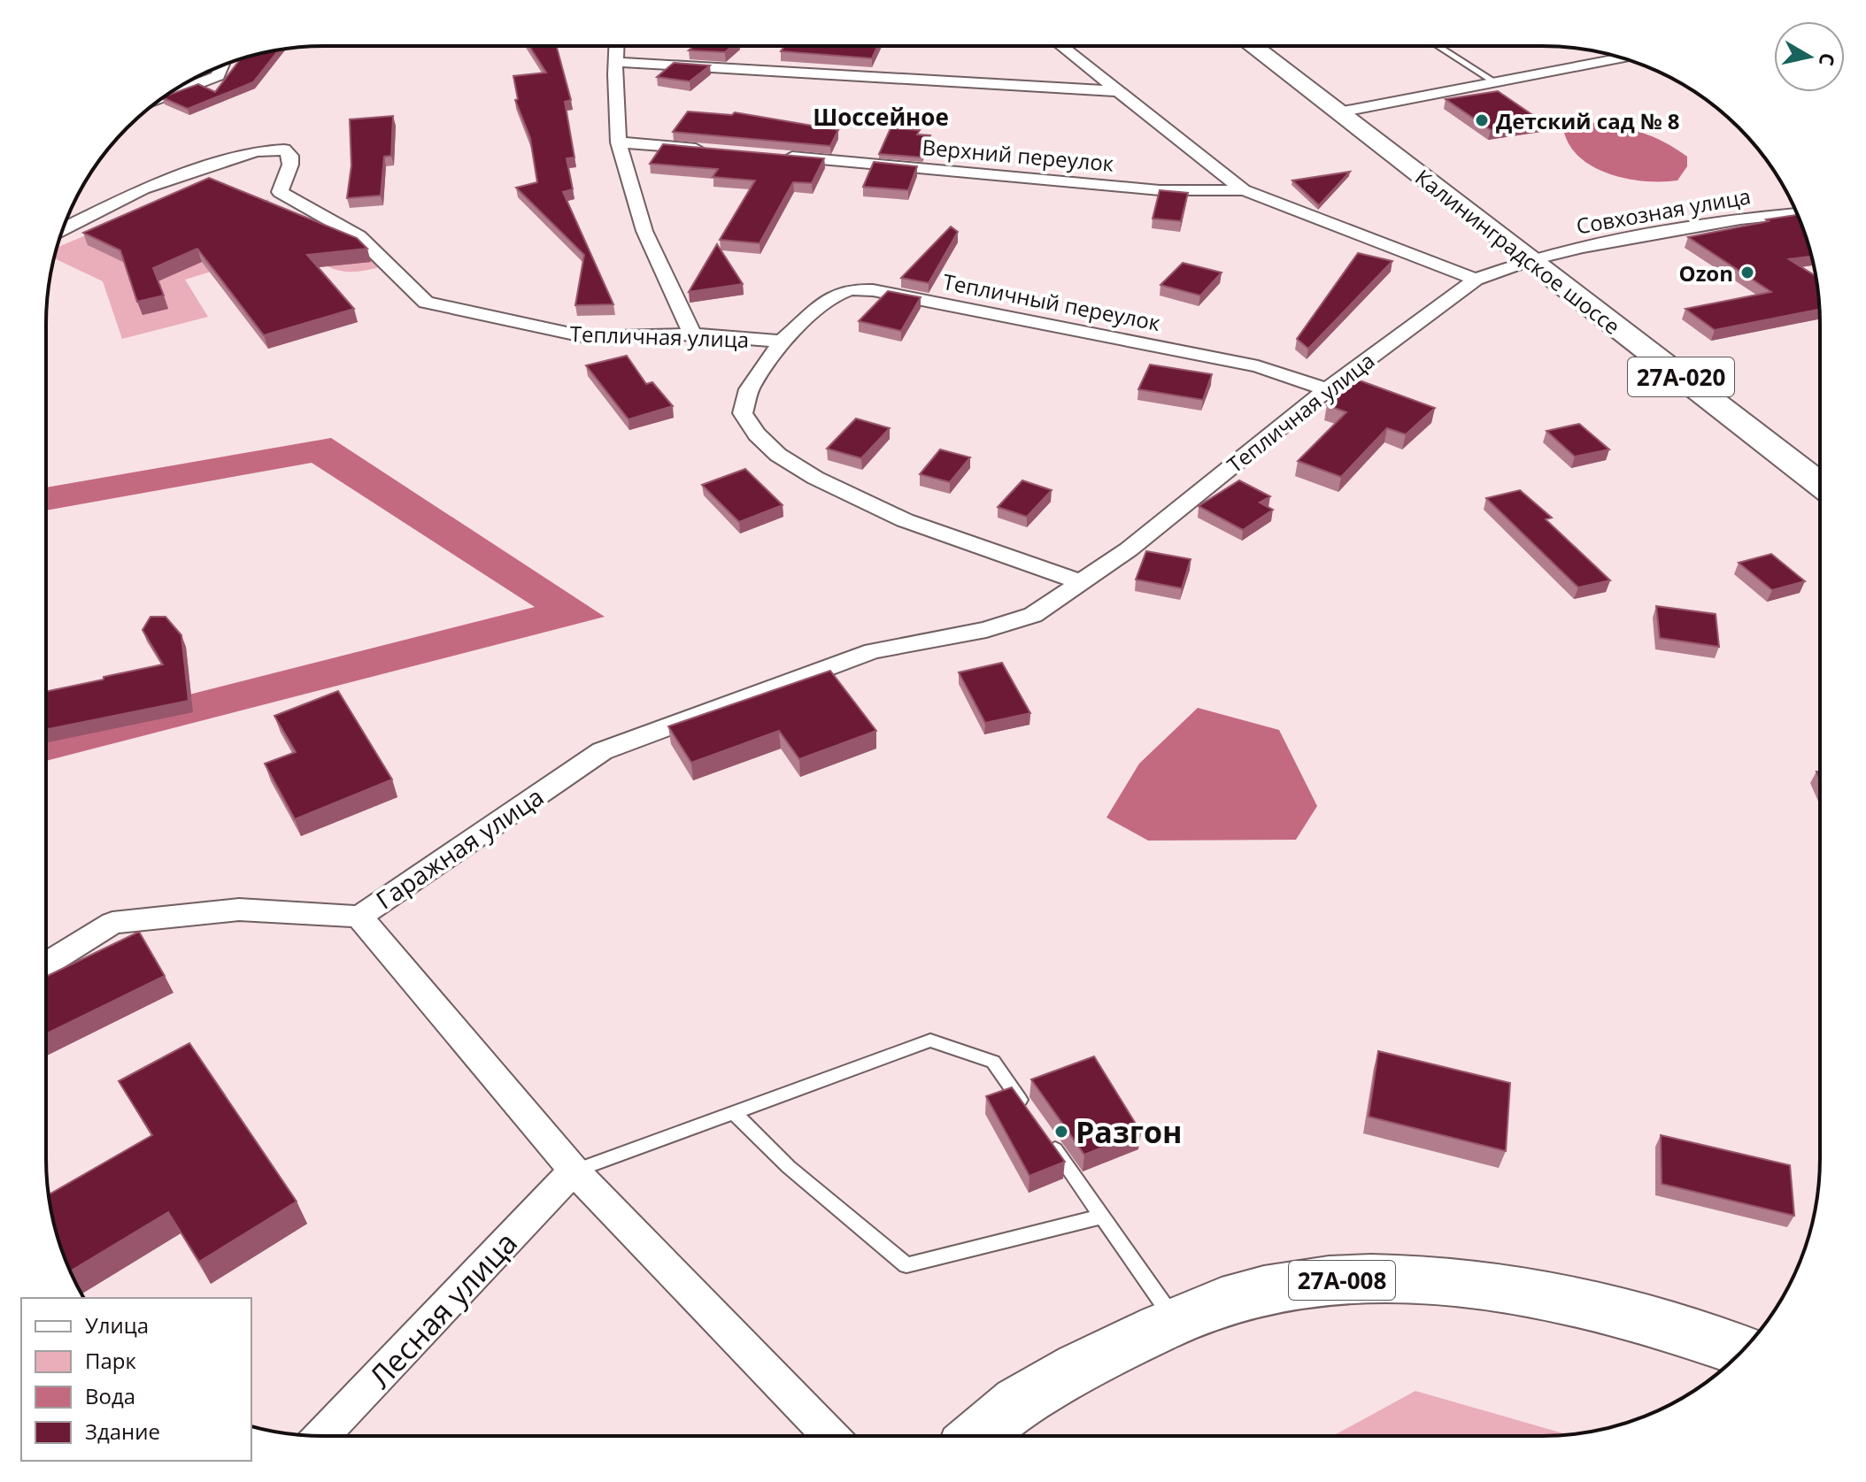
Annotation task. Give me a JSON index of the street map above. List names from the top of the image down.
{
  "streets": {
    "main road": ["Калининградское шоссе", "27А-020", "27А-008"],
    "street": [
      "Верхний переулок",
      "Совхозная улица",
      "Тепличный переулок",
      "Тепличная улица",
      "Гаражная улица",
      "Лесная улица"
    ]
  },
  "crossings": [
    ["Совхозная улица", "Калининградское шоссе"],
    ["Совхозная улица", "Тепличная улица"],
    ["Калининградское шоссе", "Тепличная улица"],
    ["Тепличный переулок", "Тепличная улица"],
    ["Тепличная улица", "Гаражная улица"]
  ],
  "districts": ["Шоссейное"],
  "places": ["Детский сад № 8", "Ozon", "Разгон"],
  "legend": [
    "Улица",
    "Парк",
    "Вода",
    "Здание"
  ],
  "north": "right"
}
